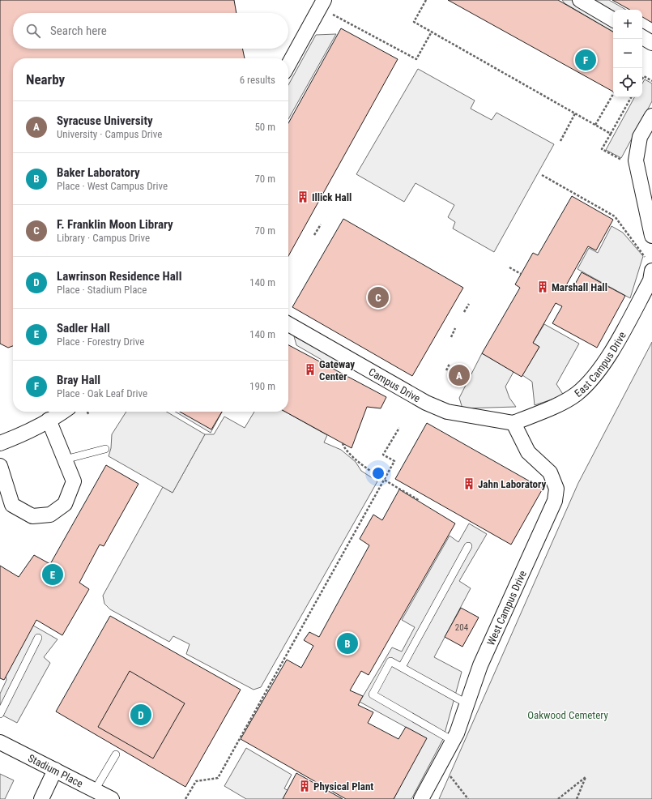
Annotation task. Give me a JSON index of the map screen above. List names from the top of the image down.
{
  "streets": {
    "street": [
      "East Campus Drive",
      "Campus Drive",
      "West Campus Drive",
      "Stadium Place"
    ]
  },
  "crossings": [
    ["East Campus Drive", "Campus Drive"],
    ["East Campus Drive", "West Campus Drive"],
    ["Campus Drive", "West Campus Drive"]
  ],
  "parks": ["Oakwood Cemetery"],
  "places": {
    "building": [
      "Illick Hall",
      "Marshall Hall",
      "Gateway Center",
      "Jahn Laboratory",
      "Physical Plant"
    ]
  },
  "house_numbers": ["204"],
  "page": {
    "map_buttons": ["+", "−"],
    "search": "Search here",
    "pins": [
      "F",
      "C",
      "A",
      "E",
      "B",
      "D"
    ],
    "heading": ["Nearby", "6 results"],
    "list": [
      {
        "mark": "A",
        "name": "Syracuse University",
        "note": "University · Campus Drive",
        "value": "50 m"
      },
      {
        "mark": "B",
        "name": "Baker Laboratory",
        "note": "Place · West Campus Drive",
        "value": "70 m"
      },
      {
        "mark": "C",
        "name": "F. Franklin Moon Library",
        "note": "Library · Campus Drive",
        "value": "70 m"
      },
      {
        "mark": "D",
        "name": "Lawrinson Residence Hall",
        "note": "Place · Stadium Place",
        "value": "140 m"
      },
      {
        "mark": "E",
        "name": "Sadler Hall",
        "note": "Place · Forestry Drive",
        "value": "140 m"
      },
      {
        "mark": "F",
        "name": "Bray Hall",
        "note": "Place · Oak Leaf Drive",
        "value": "190 m"
      }
    ]
  }
}
